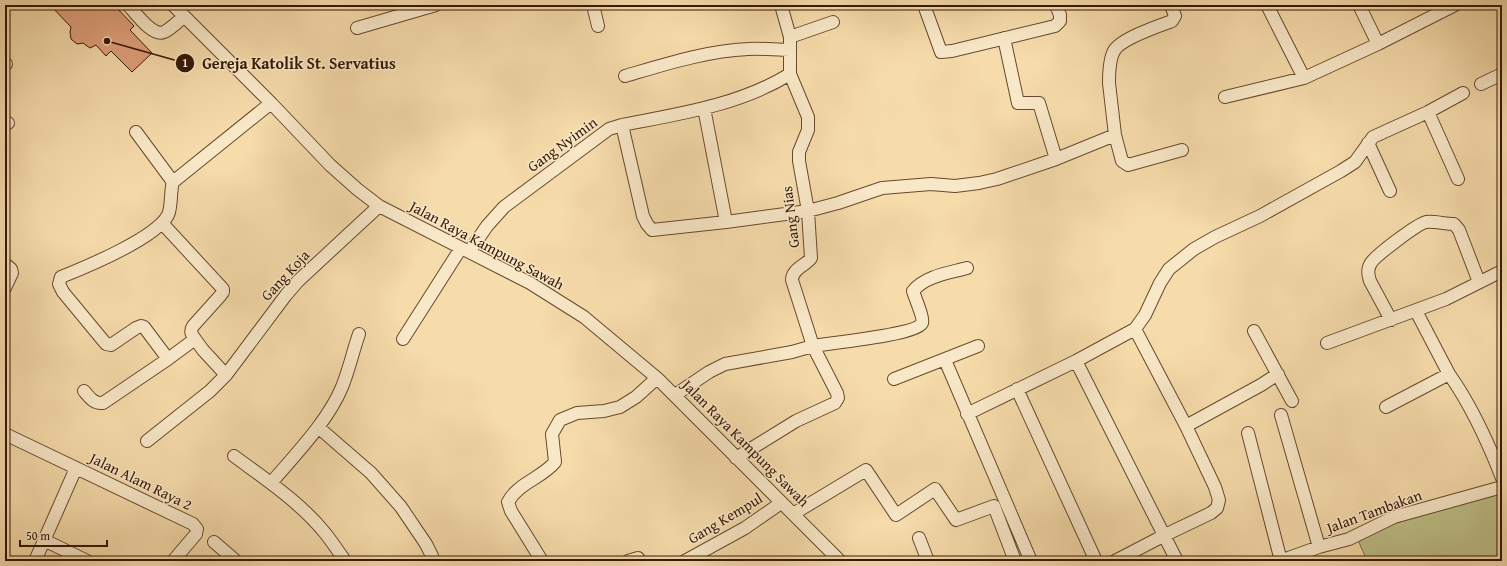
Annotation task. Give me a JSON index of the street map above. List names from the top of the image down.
{
  "streets": {
    "street": [
      "Gang Nyimin",
      "Gang Nias",
      "Jalan Raya Kampung Sawah",
      "Gang Koja",
      "Jalan Alam Raya 2",
      "Jalan Tambakan",
      "Gang Kempul"
    ]
  },
  "crossings": [
    ["Gang Nyimin", "Gang Nias"],
    ["Gang Nyimin", "Jalan Raya Kampung Sawah"],
    ["Jalan Raya Kampung Sawah", "Gang Koja"],
    ["Jalan Raya Kampung Sawah", "Gang Kempul"]
  ],
  "places": ["Gereja Katolik St. Servatius"],
  "scale_bar": "50 m"
}
